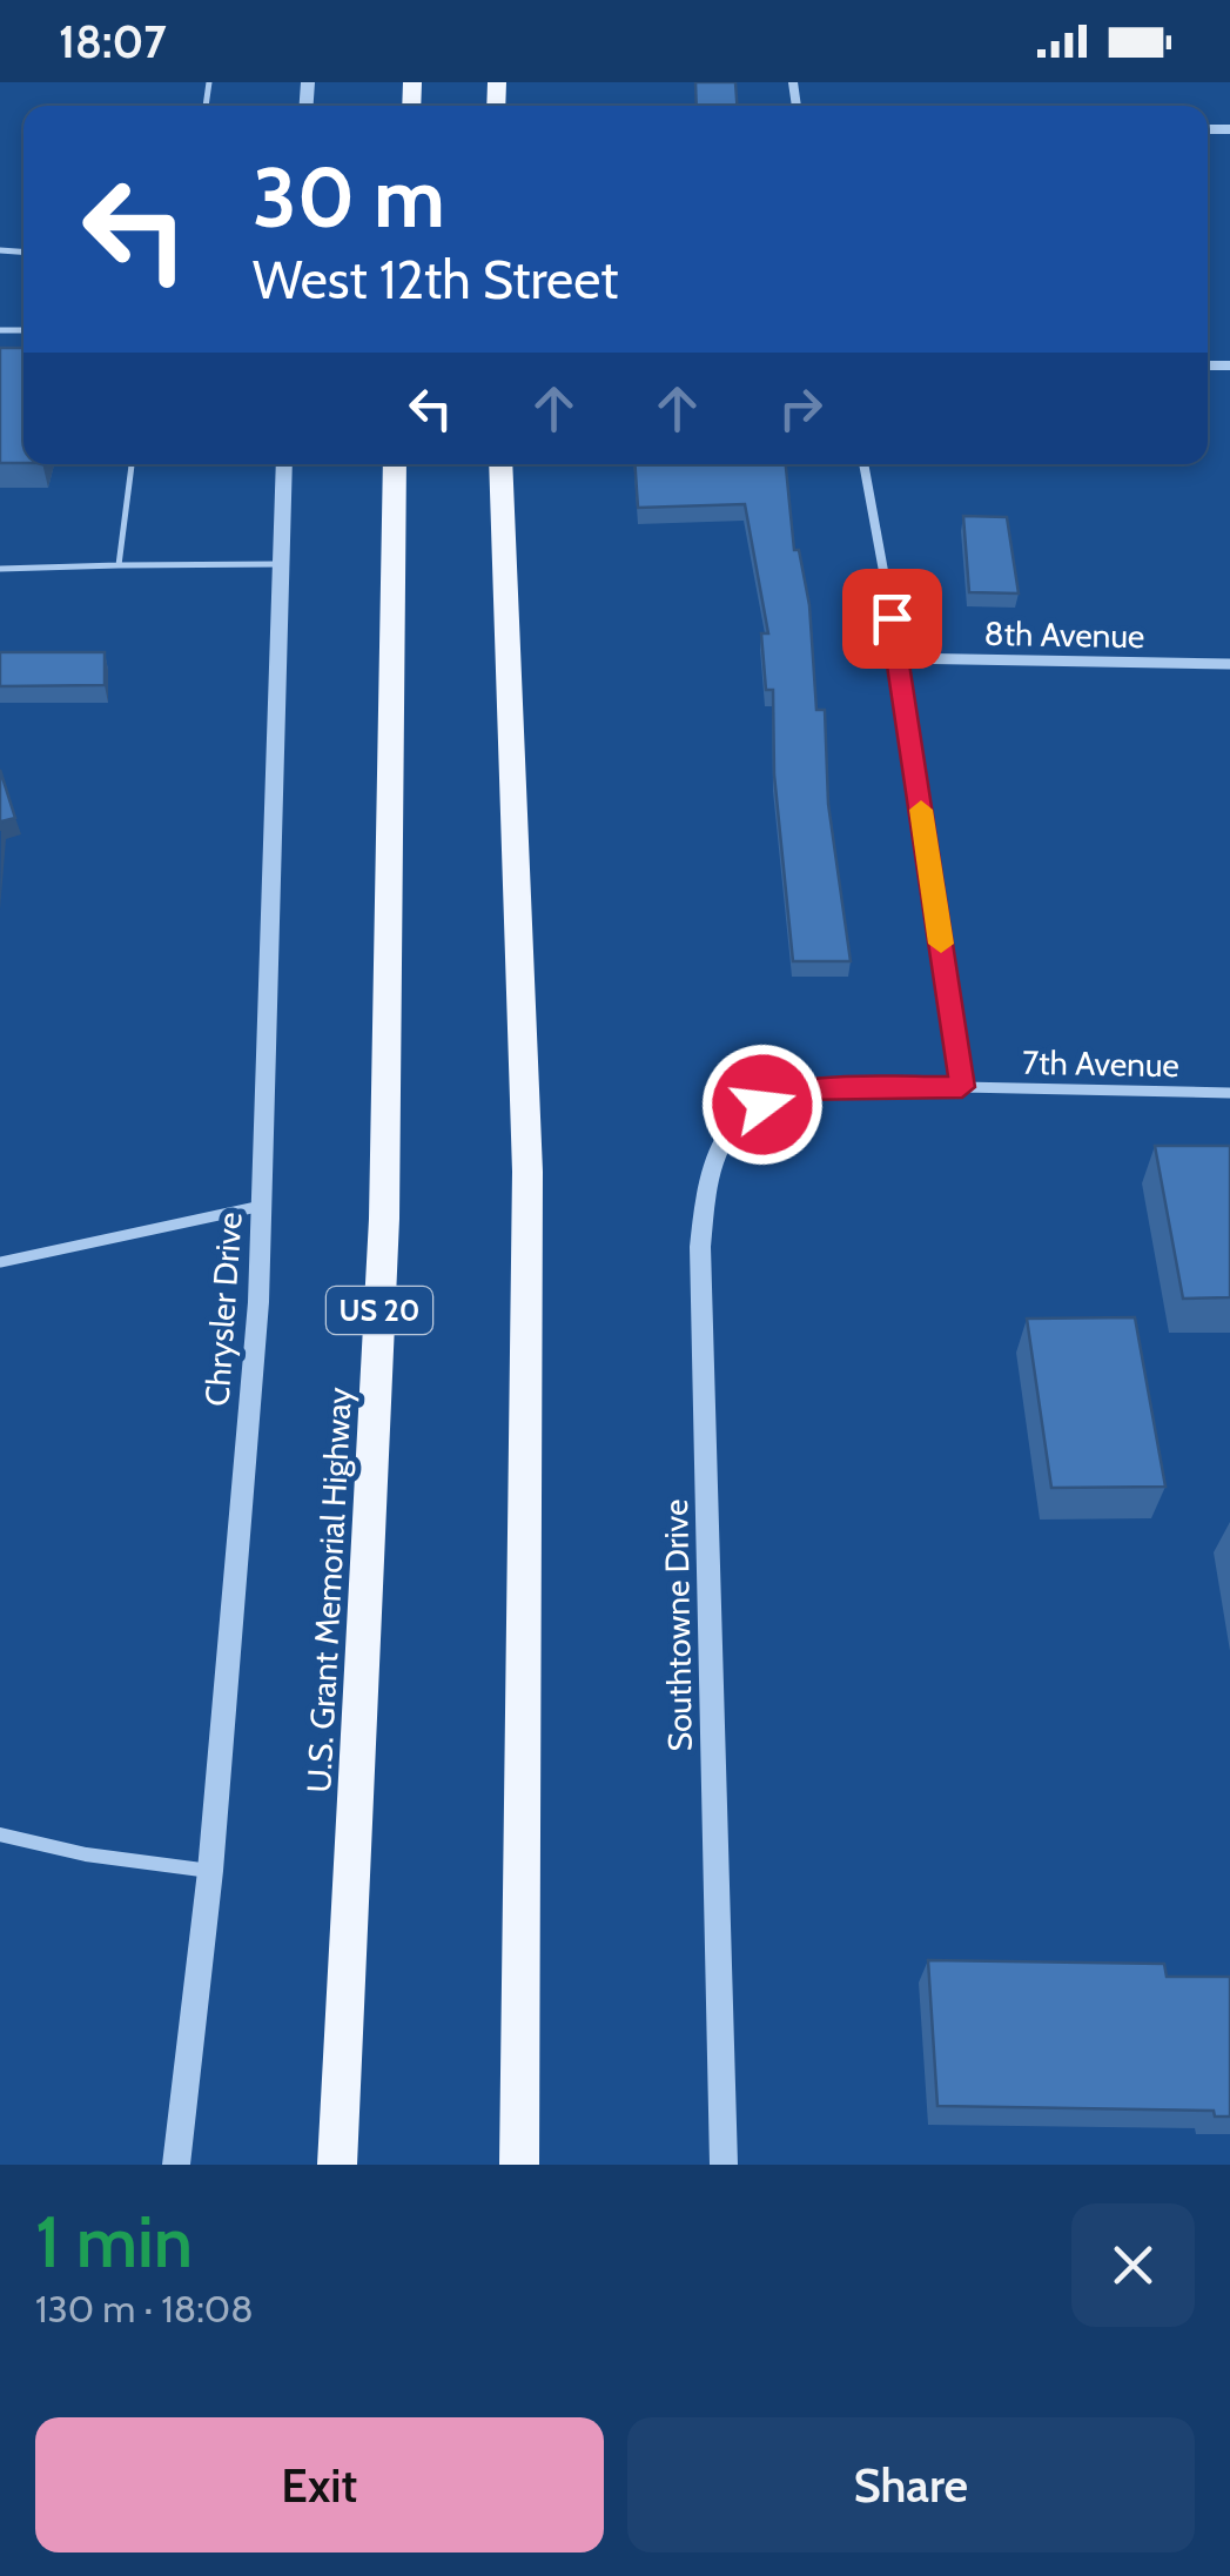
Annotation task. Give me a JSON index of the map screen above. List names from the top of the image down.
{
  "streets": {
    "main road": ["US 20", "U.S. Grant Memorial Highway"],
    "street": [
      "8th Avenue",
      "7th Avenue",
      "Chrysler Drive",
      "Southtowne Drive"
    ]
  },
  "crossings": [
    ["7th Avenue", "Southtowne Drive"]
  ],
  "page": {
    "status": "18:07",
    "turn": ["30 m", "West 12th Street"],
    "heading": ["1 min", "130 m · 18:08"],
    "buttons": ["Exit", "Share"]
  }
}
